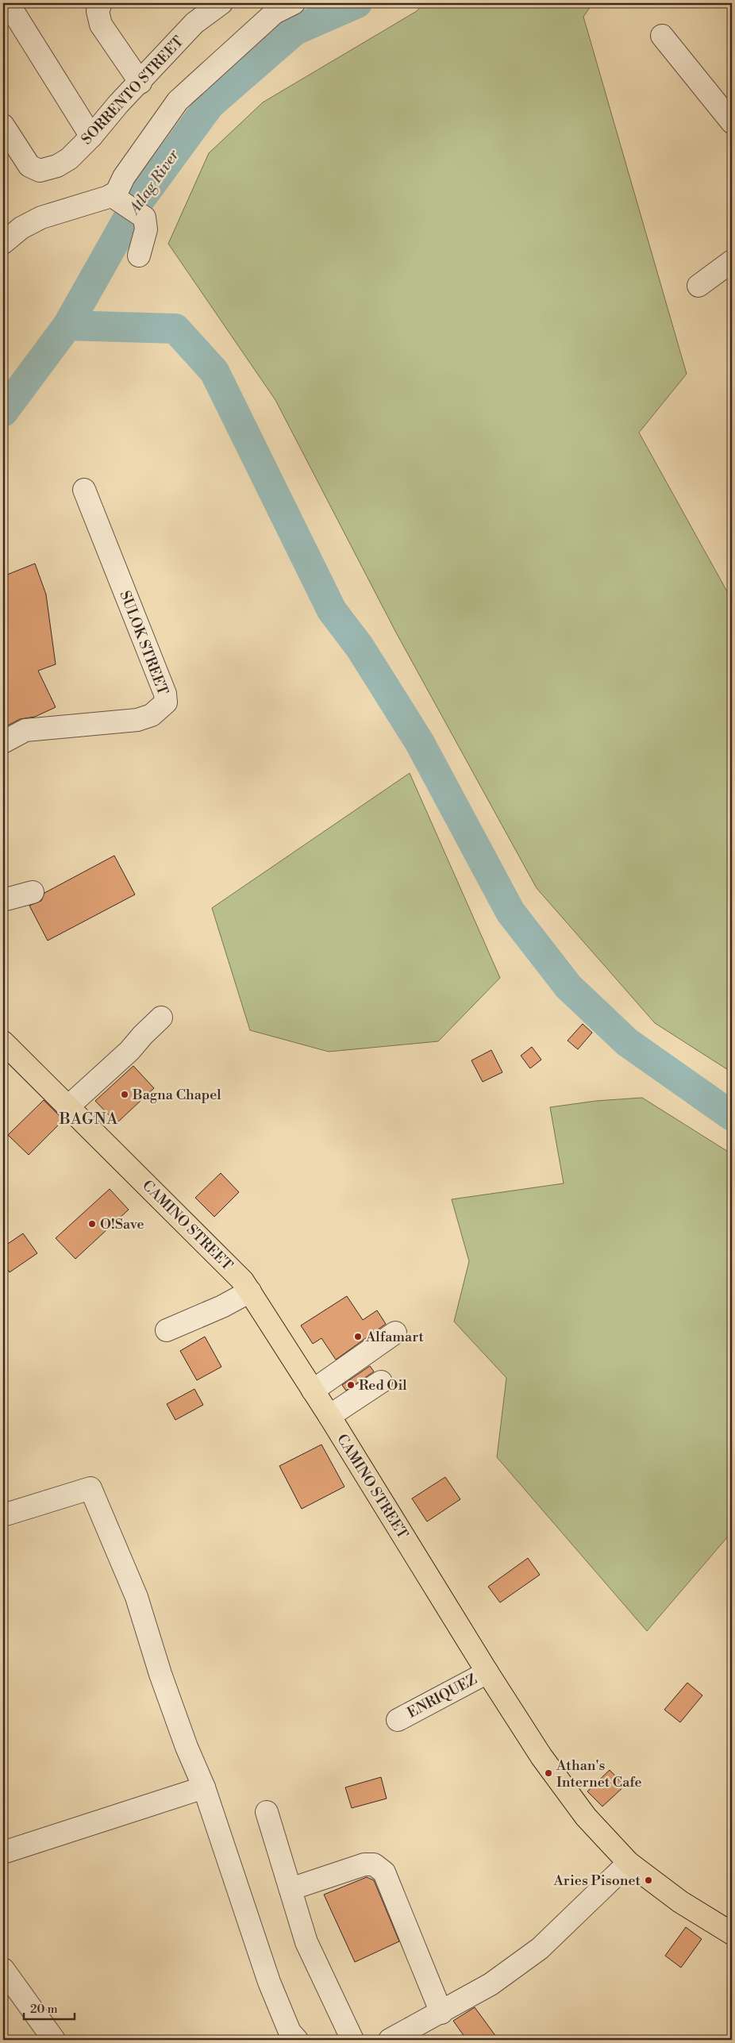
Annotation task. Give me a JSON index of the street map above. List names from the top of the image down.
{
  "streets": {
    "main road": ["CAMINO STREET"],
    "street": ["SORRENTO STREET", "SULOK STREET", "ENRIQUEZ"]
  },
  "crossings": [
    ["CAMINO STREET", "ENRIQUEZ"]
  ],
  "districts": ["BAGNA"],
  "water": ["Atlag River"],
  "places": [
    "Bagna Chapel",
    "O!Save",
    "Alfamart",
    "Red Oil",
    "Athan's Internet Cafe",
    "Aries Pisonet"
  ],
  "scale_bar": "20 m"
}
